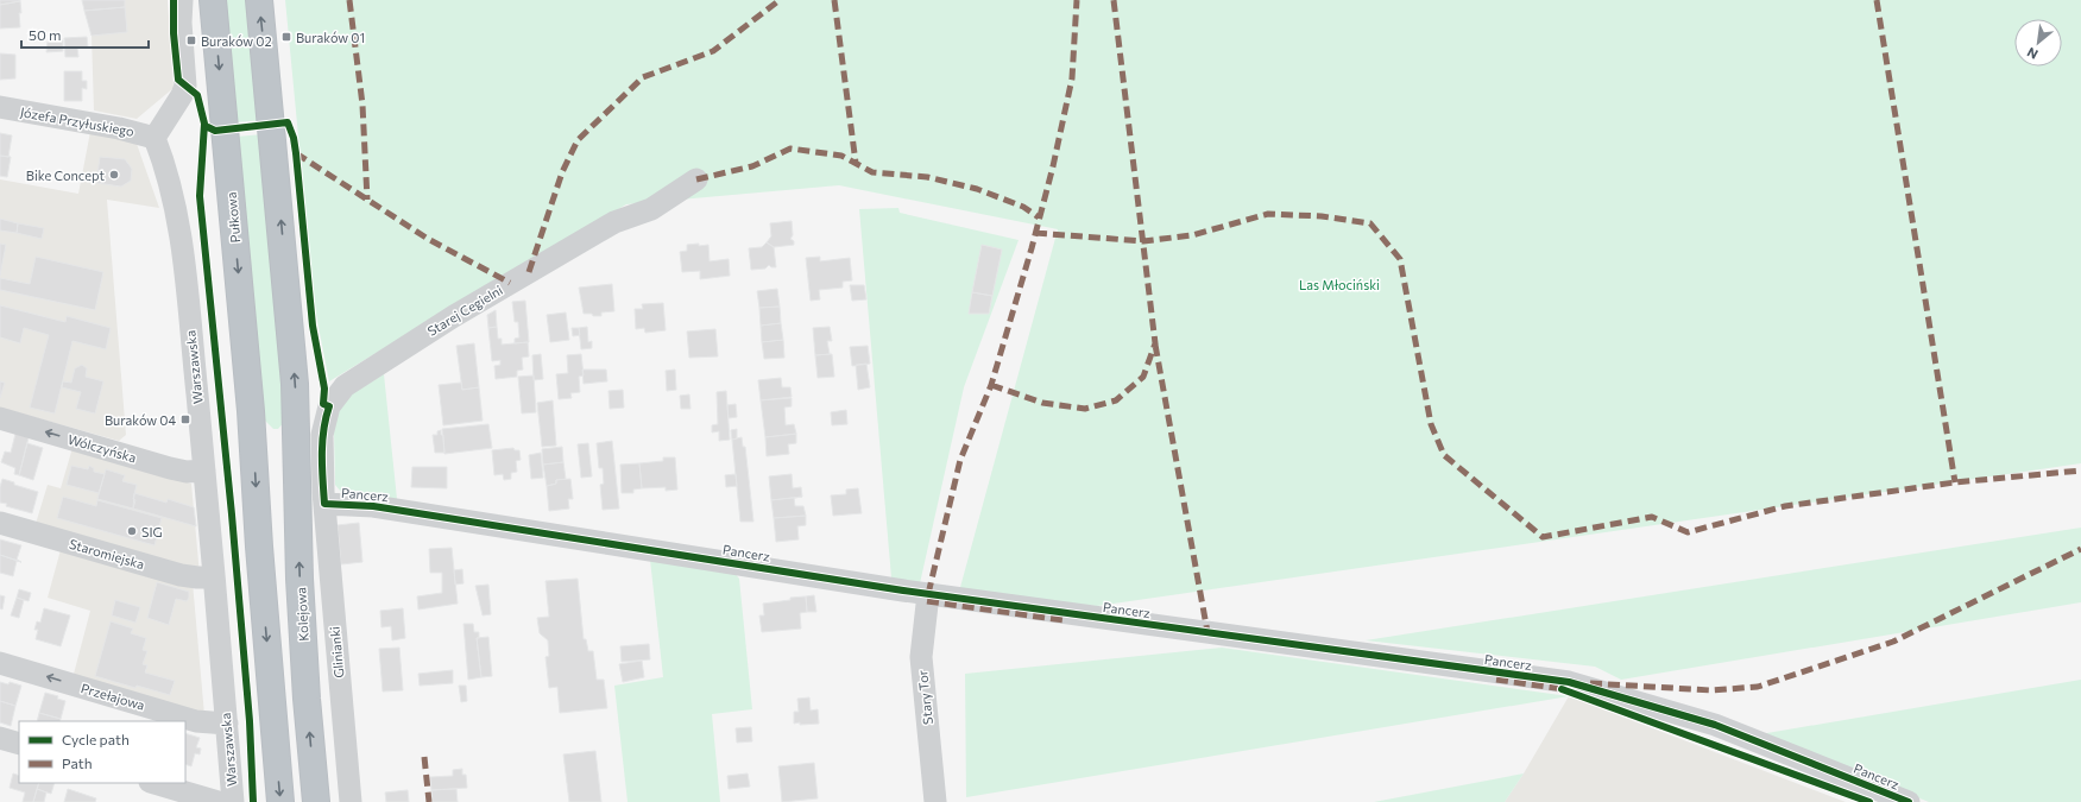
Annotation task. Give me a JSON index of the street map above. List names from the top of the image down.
{
  "streets": {
    "highway": ["Pułkowa", "Kolejowa"],
    "street": [
      "Józefa Przyłuskiego",
      "Starej Cegielni",
      "Warszawska",
      "Wólczyńska",
      "Pancerz",
      "Staromiejska",
      "Glinianki",
      "Przełajowa",
      "Stary Tor"
    ]
  },
  "crossings": [
    ["Józefa Przyłuskiego", "Warszawska"],
    ["Starej Cegielni", "Pancerz"],
    ["Starej Cegielni", "Glinianki"],
    ["Warszawska", "Wólczyńska"],
    ["Warszawska", "Staromiejska"],
    ["Warszawska", "Przełajowa"],
    ["Pancerz", "Glinianki"],
    ["Pancerz", "Stary Tor"]
  ],
  "one_way": ["Pułkowa", "Wólczyńska", "Kolejowa"],
  "parks": ["Las Młociński"],
  "places": {
    "transit": ["Buraków 01", "Buraków 02", "Buraków 04"],
    "other": ["Bike Concept", "SIG"]
  },
  "legend": ["Cycle path", "Path"],
  "scale_bar": "50 m",
  "north": "bottom left"
}
